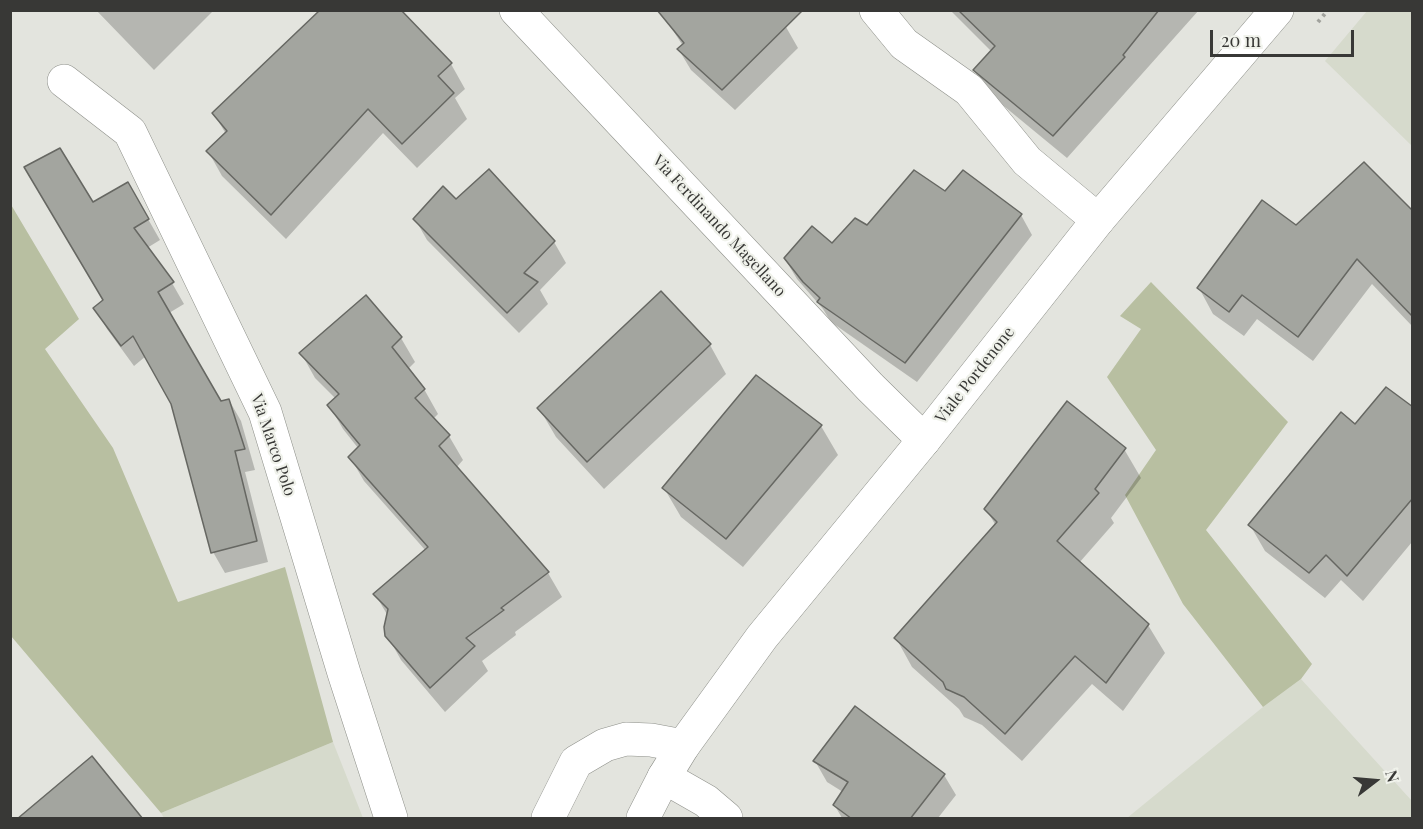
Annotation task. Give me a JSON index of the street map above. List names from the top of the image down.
{
  "streets": {
    "street": ["Via Ferdinando Magellano", "Viale Pordenone", "Via Marco Polo"]
  },
  "crossings": [
    ["Via Ferdinando Magellano", "Viale Pordenone"]
  ],
  "scale_bar": "20 m",
  "north": "right"
}
